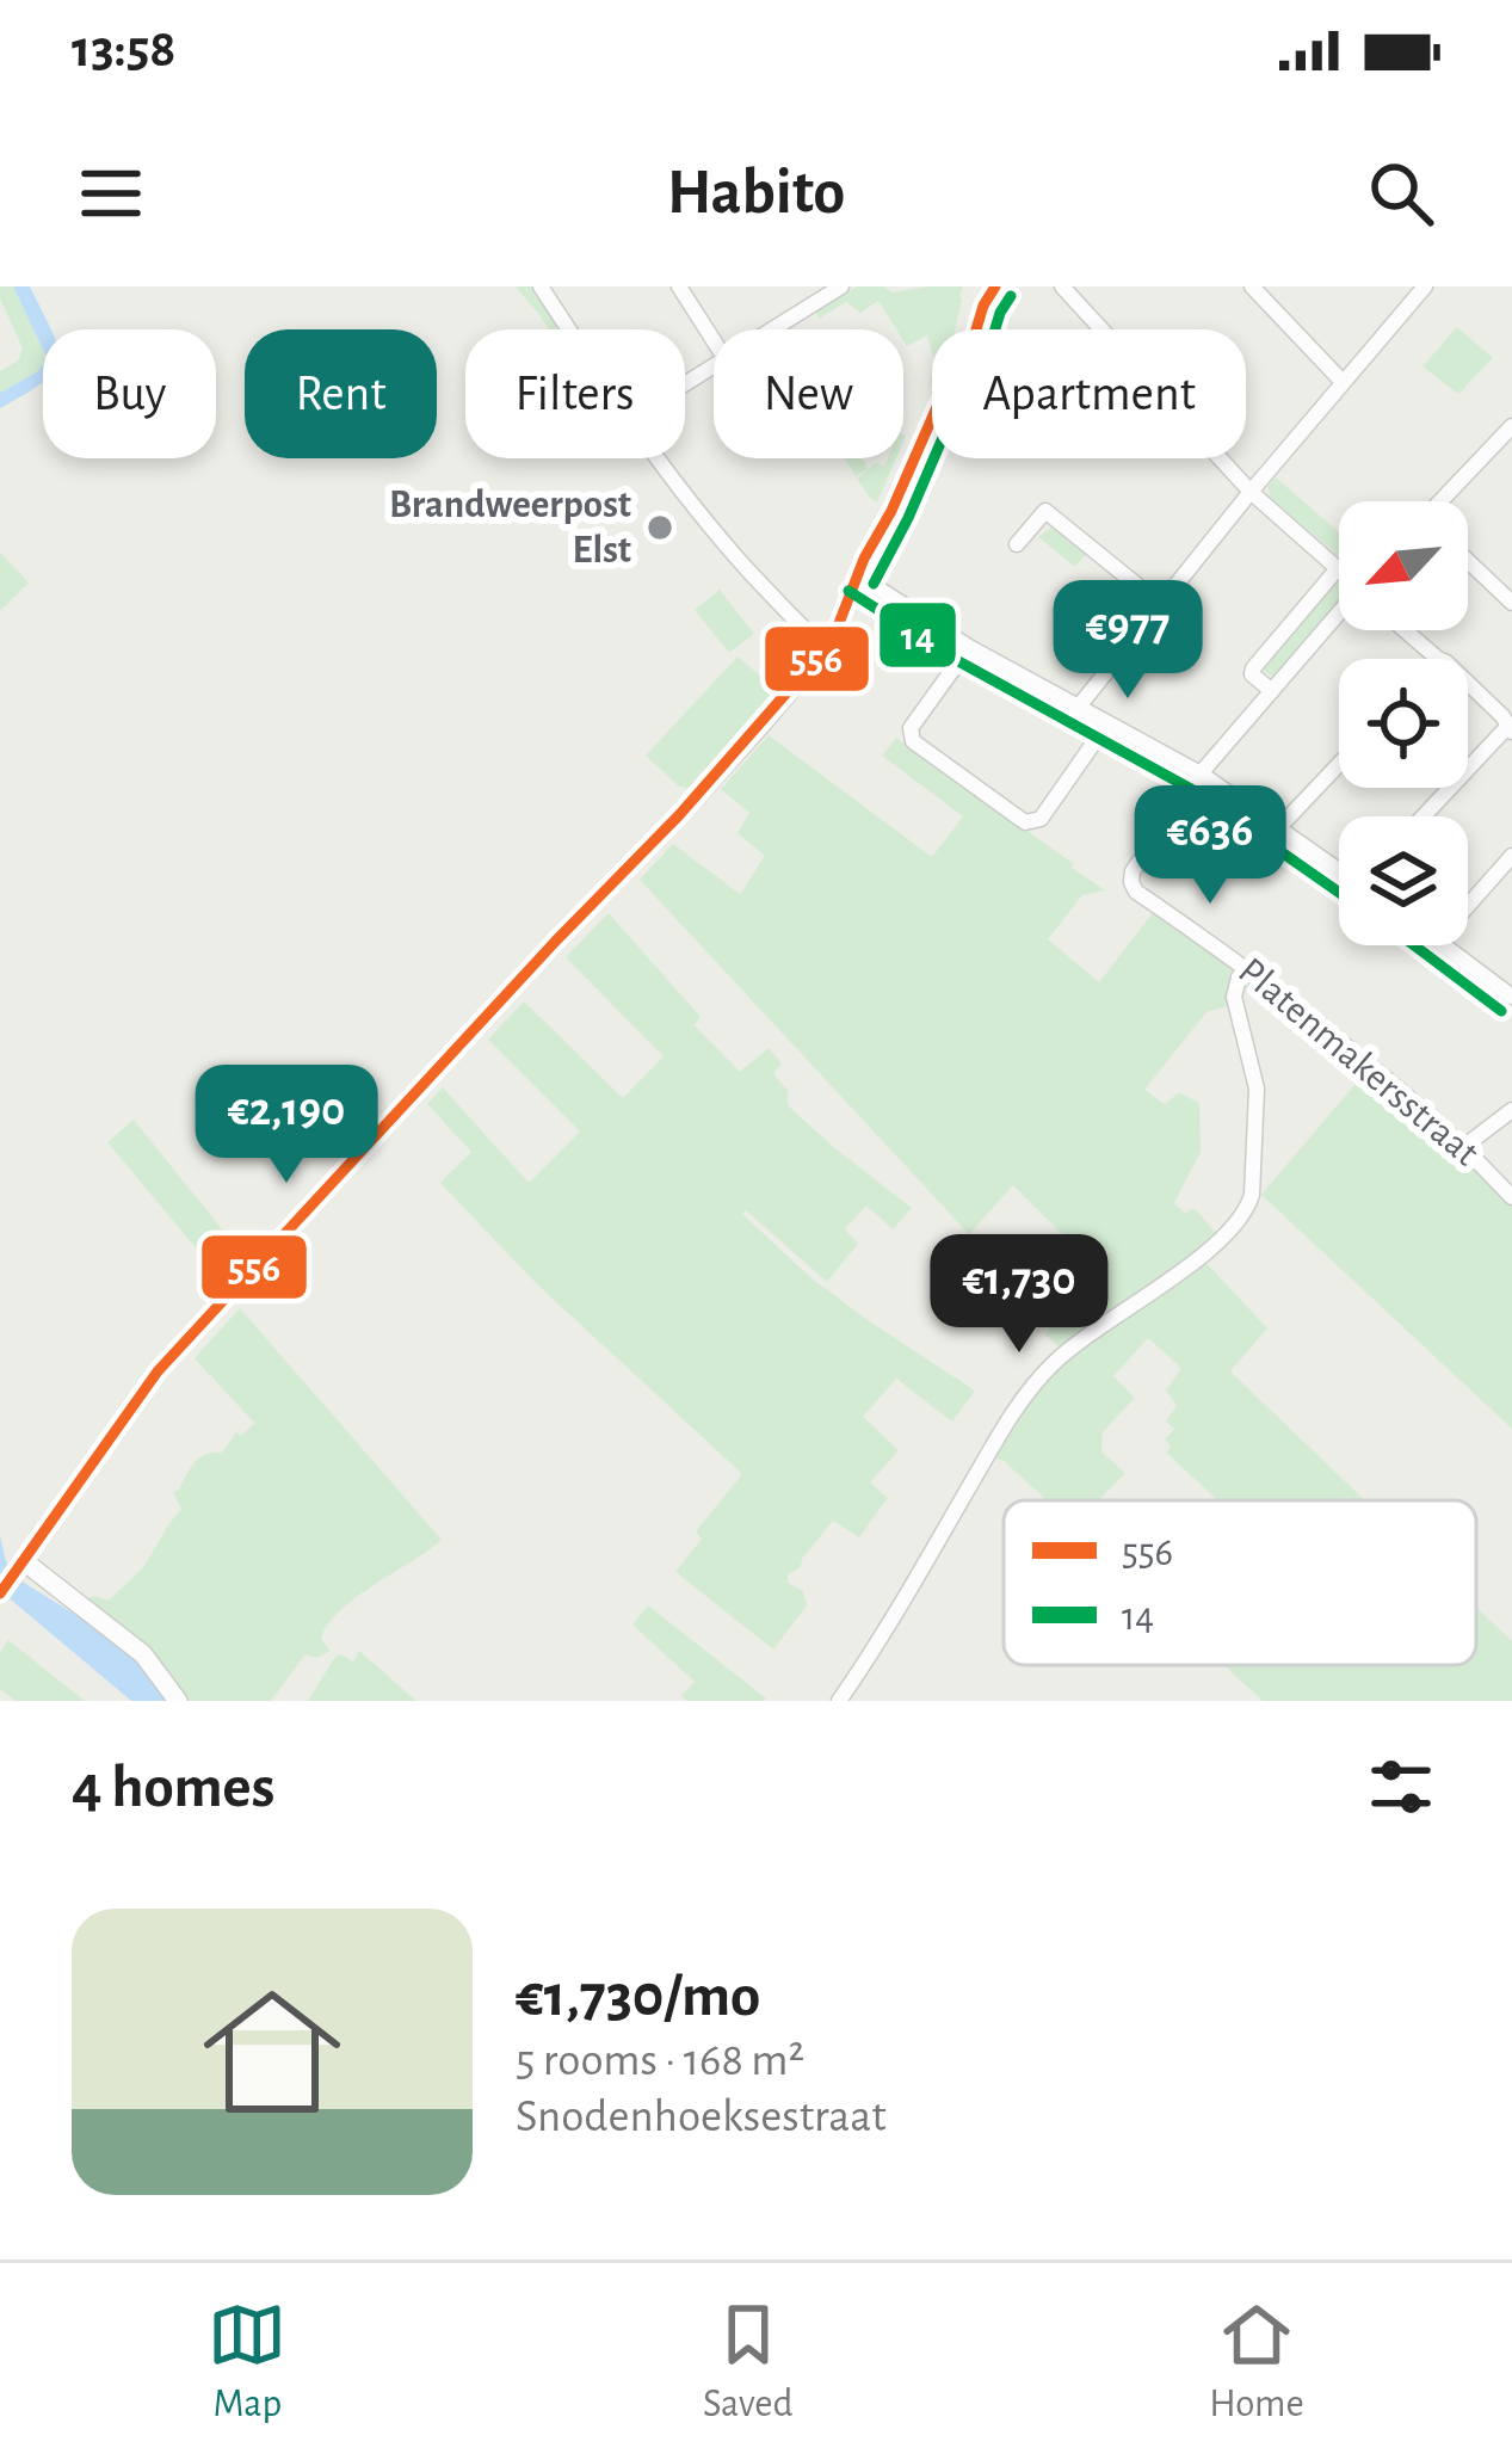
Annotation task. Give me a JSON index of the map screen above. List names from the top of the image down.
{
  "streets": {
    "street": ["Platenmakersstraat"]
  },
  "places": ["Brandweerpost Elst"],
  "lines": ["transit line 556", "transit line 14"],
  "legend": ["556", "14"],
  "north": "bottom left",
  "page": {
    "status": "13:58",
    "header": "Habito",
    "chip": [
      "Buy",
      "Rent",
      "Filters",
      "New",
      "Apartment"
    ],
    "price": [
      "€977",
      "€636",
      "€2,190",
      "€1,730"
    ],
    "heading": "4 homes",
    "list": [
      {
        "name": "€1,730/mo",
        "note": "5 rooms · 168 m² · Snodenhoeksestraat"
      }
    ],
    "tabs": ["Map", "Saved", "Home"]
  }
}
